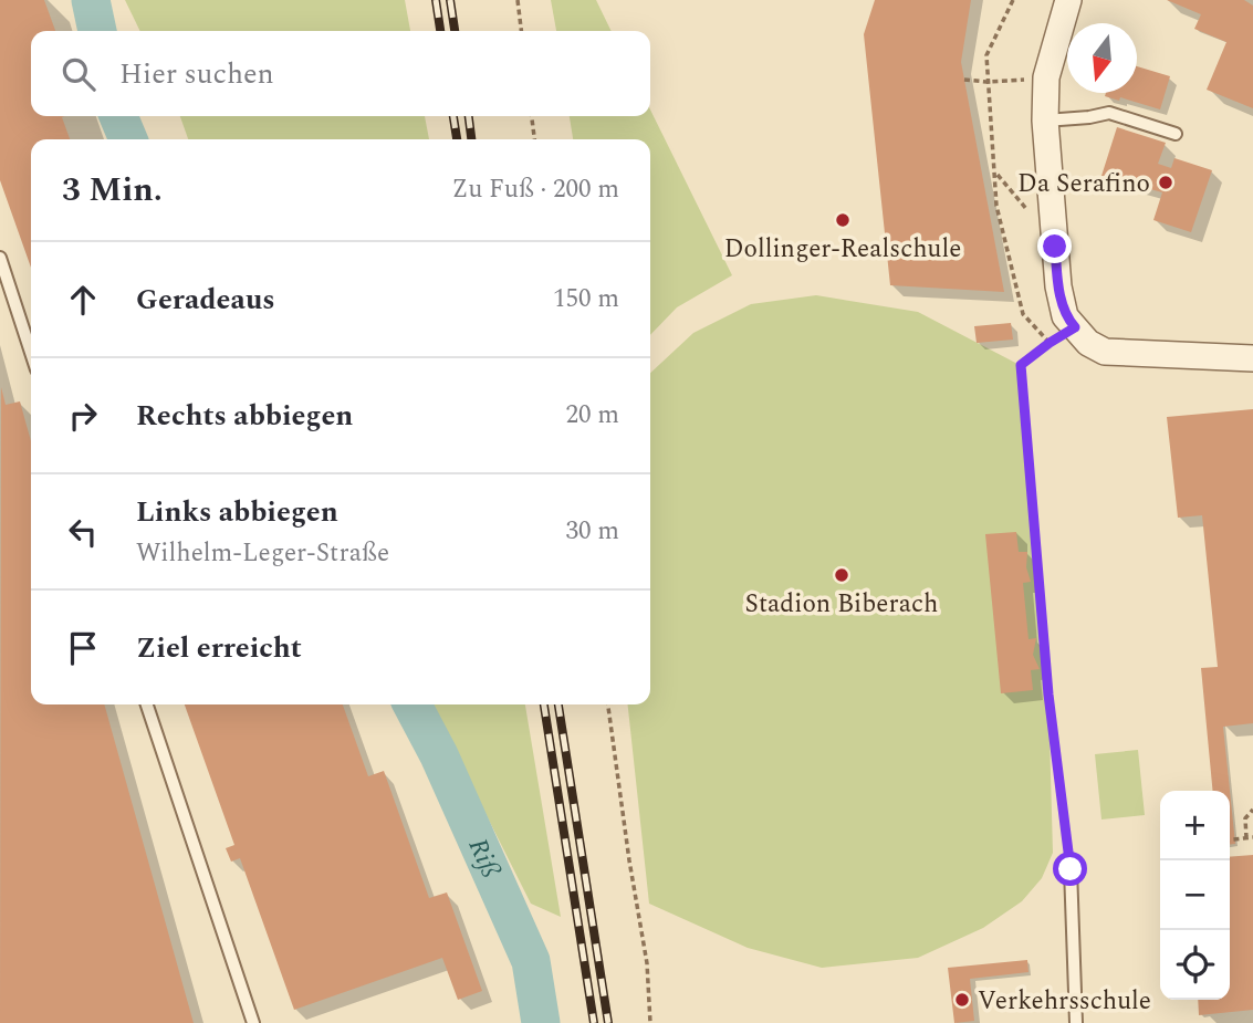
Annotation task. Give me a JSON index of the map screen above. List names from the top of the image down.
{
  "water": ["Riß"],
  "places": [
    "Da Serafino",
    "Dollinger-Realschule",
    "Stadion Biberach",
    "Verkehrsschule"
  ],
  "north": "bottom",
  "page": {
    "search": "Hier suchen",
    "heading": ["3 Min.", "Zu Fuß · 200 m"],
    "list": [
      ["Geradeaus", "150 m"],
      ["Rechts abbiegen", "20 m"],
      ["Links abbiegen", "Wilhelm-Leger-Straße", "30 m"],
      "Ziel erreicht"
    ],
    "map_buttons": ["+", "−"]
  }
}
